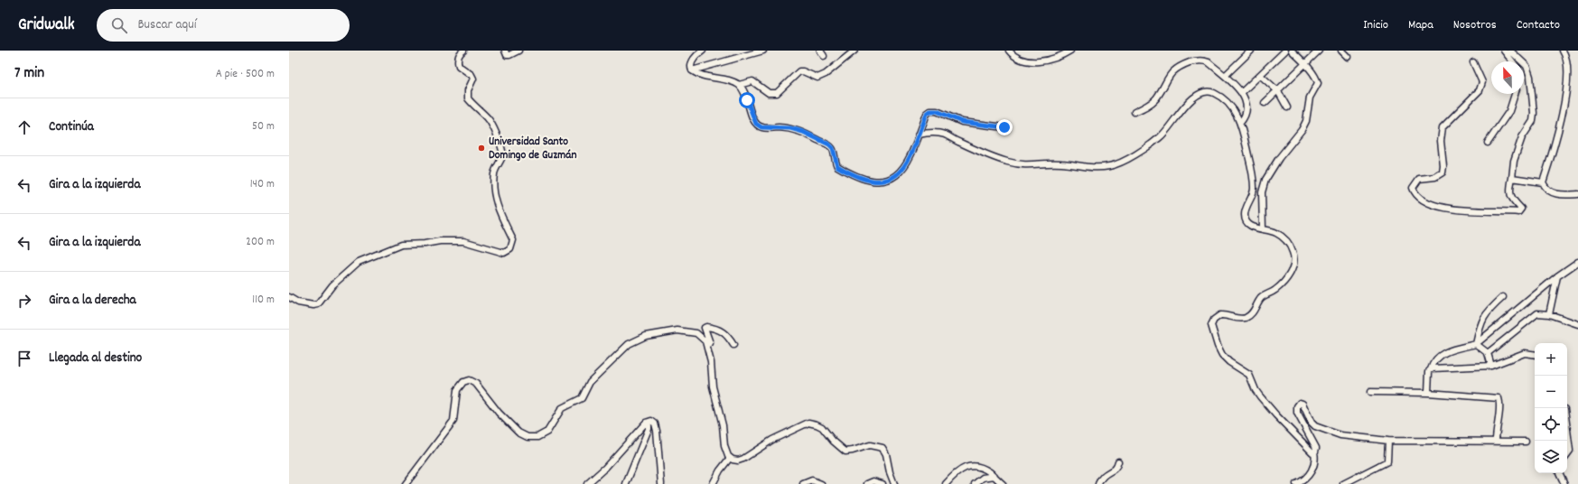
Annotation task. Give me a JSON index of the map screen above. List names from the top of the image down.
{
  "places": ["Universidad Santo Domingo de Guzmán"],
  "north": "top",
  "page": {
    "header": "Gridwalk",
    "search": "Buscar aquí",
    "nav": [
      "Inicio",
      "Mapa",
      "Nosotros",
      "Contacto"
    ],
    "heading": ["7 min", "A pie · 500 m"],
    "list": [
      ["Continúa", "50 m"],
      ["Gira a la izquierda", "140 m"],
      ["Gira a la izquierda", "200 m"],
      ["Gira a la derecha", "110 m"],
      "Llegada al destino"
    ],
    "map_buttons": ["+", "−"]
  }
}
